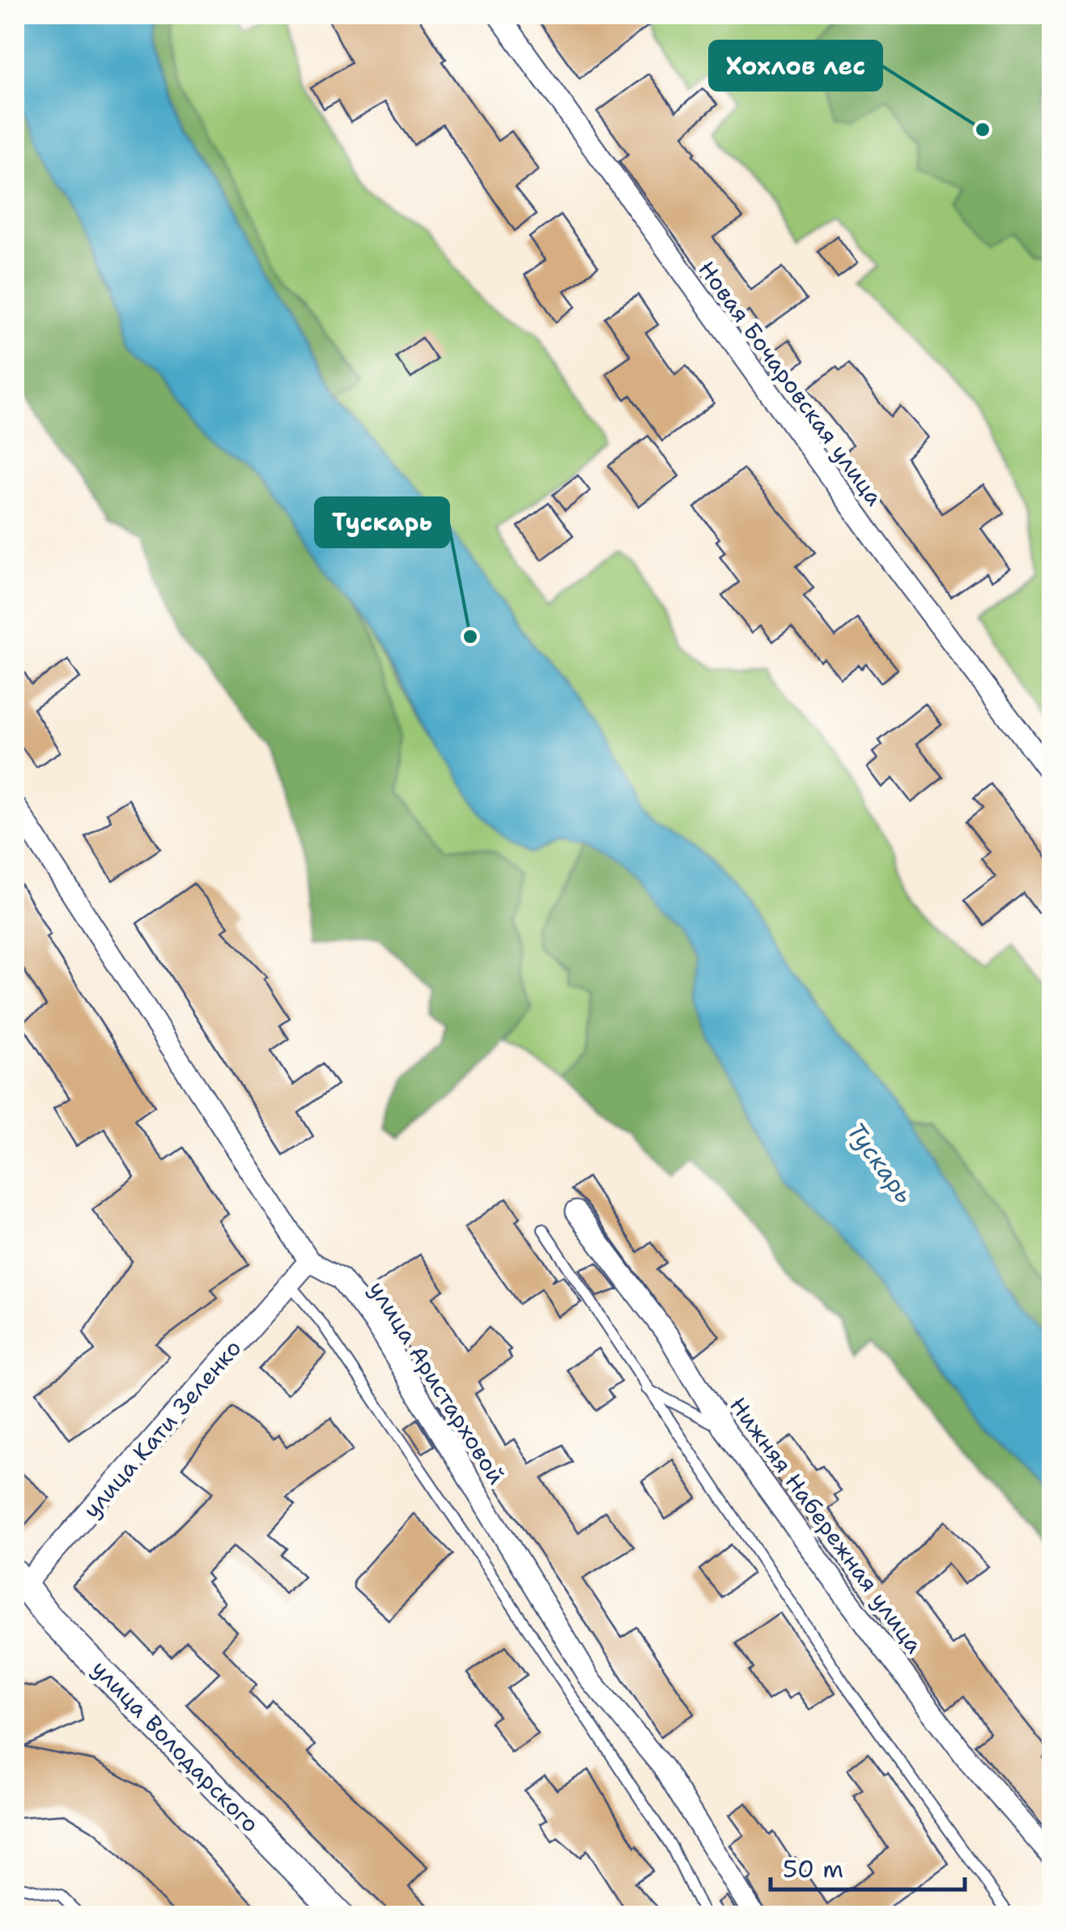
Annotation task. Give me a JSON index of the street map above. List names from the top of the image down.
{
  "streets": {
    "street": [
      "Новая Бочаровская улица",
      "улица Аристарховой",
      "улица Кати Зеленко",
      "Нижняя Набережная улица",
      "улица Володарского"
    ]
  },
  "crossings": [
    ["улица Аристарховой", "улица Кати Зеленко"],
    ["улица Кати Зеленко", "улица Володарского"]
  ],
  "water": ["Тускарь"],
  "places": ["Хохлов лес", "Тускарь"],
  "scale_bar": "50 m"
}
